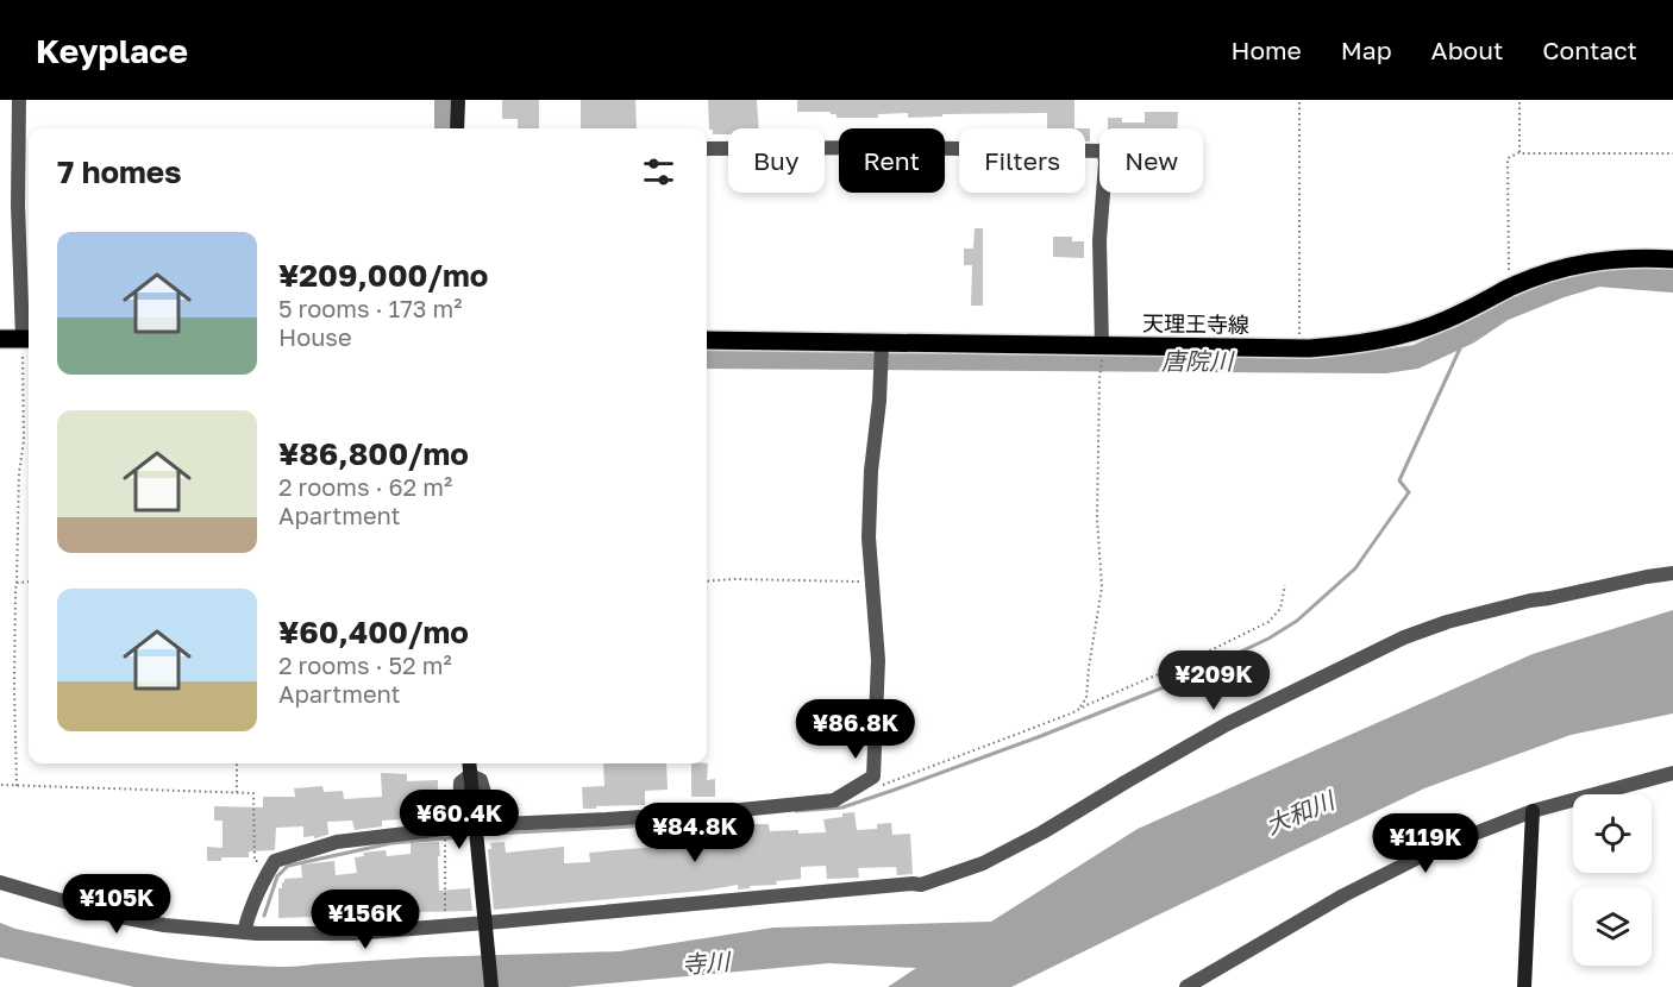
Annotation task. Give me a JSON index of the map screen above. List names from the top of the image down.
{
  "streets": {
    "main road": ["天理王寺線"]
  },
  "water": ["唐院川", "大和川", "寺川"],
  "page": {
    "header": "Keyplace",
    "nav": [
      "Home",
      "Map",
      "About",
      "Contact"
    ],
    "chip": [
      "Buy",
      "Rent",
      "Filters",
      "New"
    ],
    "heading": "7 homes",
    "list": [
      {
        "name": "¥209,000/mo",
        "note": "5 rooms · 173 m² · House"
      },
      {
        "name": "¥86,800/mo",
        "note": "2 rooms · 62 m² · Apartment"
      },
      {
        "name": "¥60,400/mo",
        "note": "2 rooms · 52 m² · Apartment"
      }
    ],
    "price": [
      "¥209K",
      "¥86.8K",
      "¥60.4K",
      "¥84.8K",
      "¥119K",
      "¥105K",
      "¥156K"
    ]
  }
}
